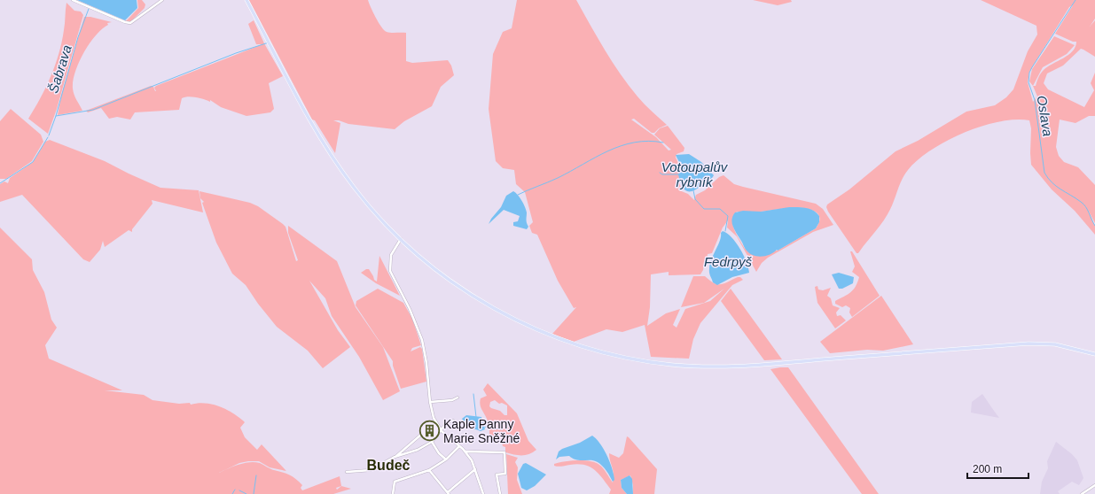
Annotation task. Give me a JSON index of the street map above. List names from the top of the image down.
{
  "districts": ["Budeč"],
  "water": [
    "Šabrava",
    "Oslava",
    "Votoupalův rybník",
    "Fedrpyš"
  ],
  "places": {
    "building": ["Kaple Panny Marie Sněžné"]
  },
  "scale_bar": "200 m"
}
